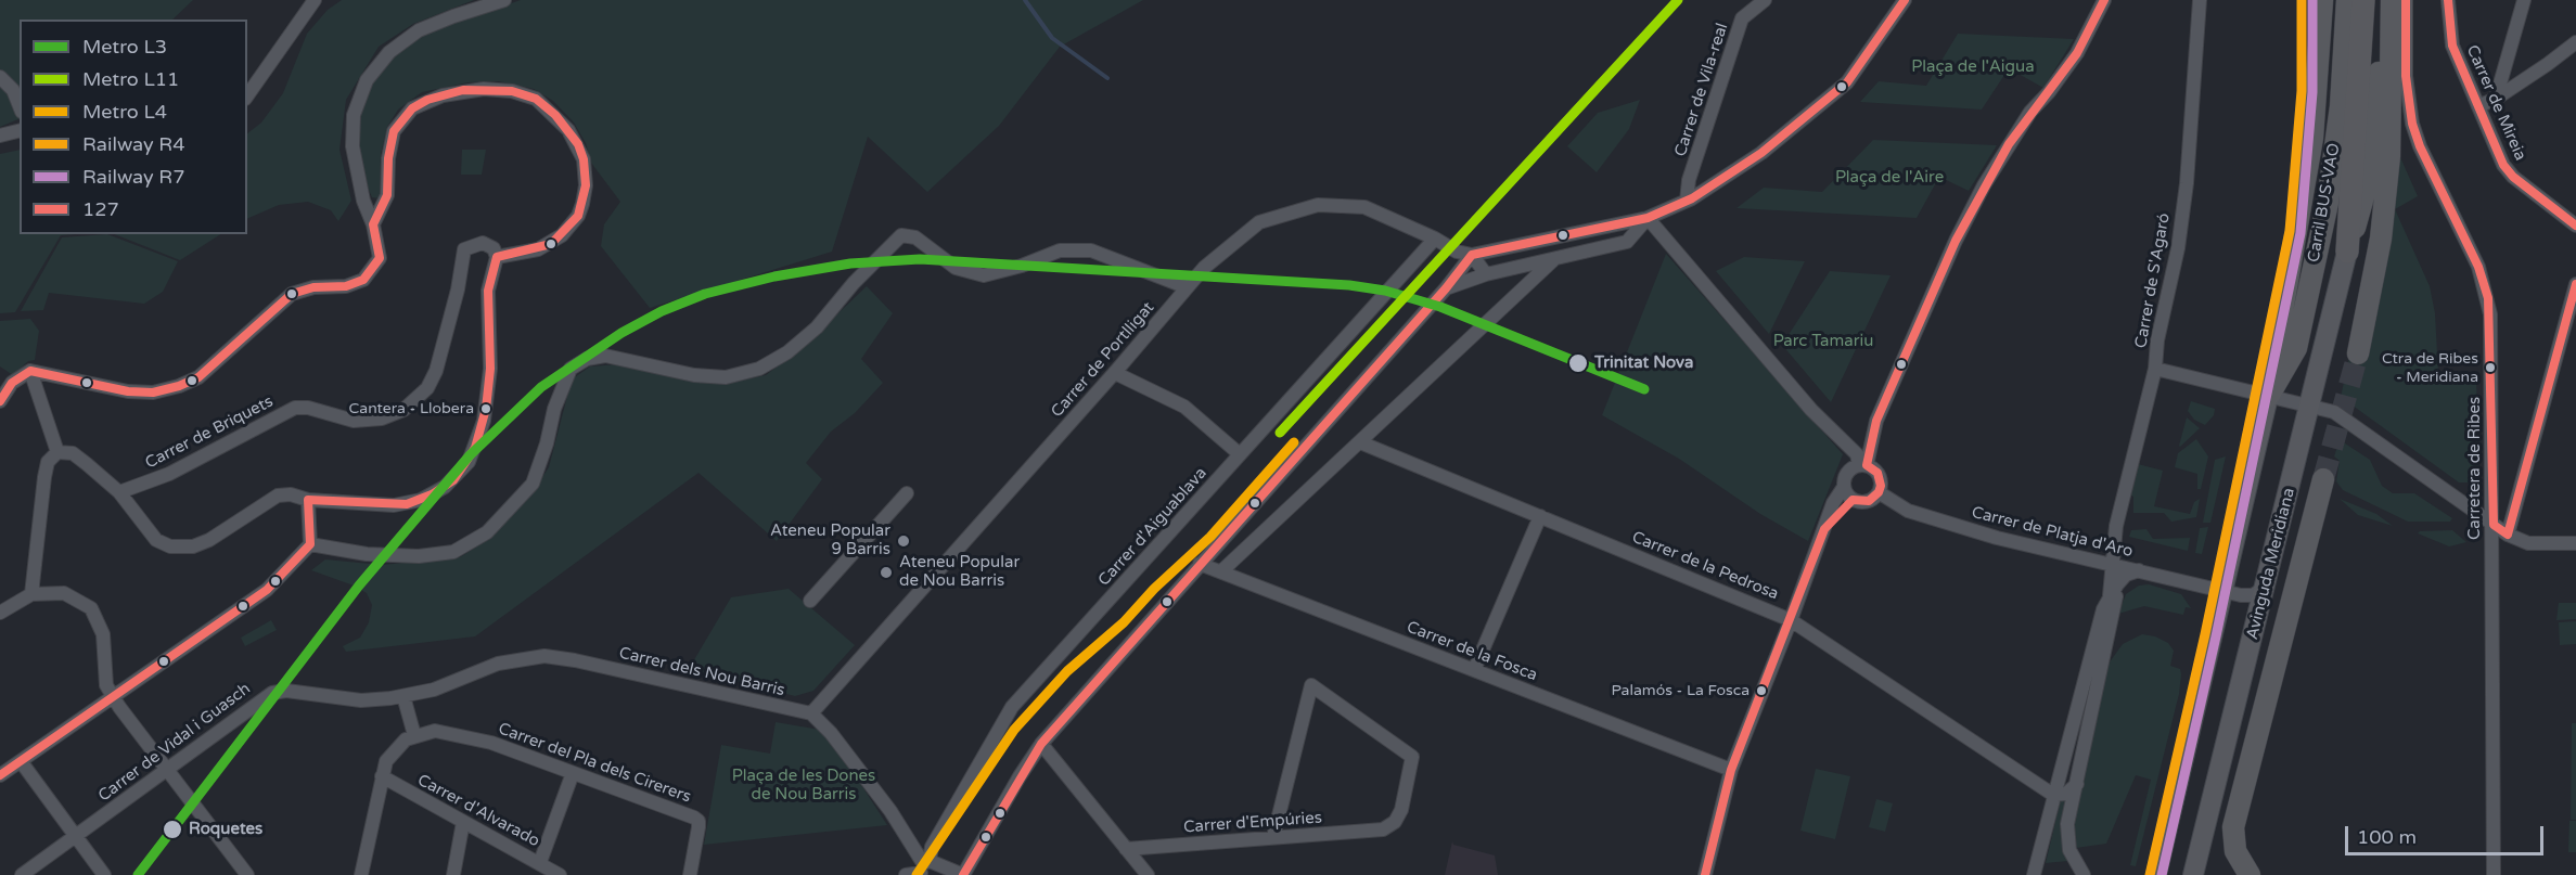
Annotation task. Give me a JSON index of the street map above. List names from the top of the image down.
{
  "streets": {
    "highway": ["Carril BUS-VAO"],
    "main road": ["Avinguda Meridiana"],
    "street": [
      "Carrer de Vila-real",
      "Carrer de Mireia",
      "Carrer de S'Agaró",
      "Carrer de Portlligat",
      "Carrer de Briquets",
      "Carretera de Ribes",
      "Carrer d'Aiguablava",
      "Carrer de Platja d'Aro",
      "Carrer de la Pedrosa",
      "Carrer de la Fosca",
      "Carrer dels Nou Barris",
      "Carrer de Vidal i Guasch",
      "Carrer del Pla dels Cirerers",
      "Carrer d'Alvarado",
      "Carrer d'Empúries"
    ]
  },
  "crossings": [
    ["Carrer de S'Agaró", "Carrer de Platja d'Aro"],
    ["Carrer de Portlligat", "Carrer d'Aiguablava"],
    ["Carrer de Portlligat", "Carrer dels Nou Barris"],
    ["Carrer de Platja d'Aro", "Avinguda Meridiana"],
    ["Carrer dels Nou Barris", "Carrer de Vidal i Guasch"]
  ],
  "parks": [
    "Plaça de l'Aigua",
    "Plaça de l'Aire",
    "Parc Tamariu",
    "Plaça de les Dones de Nou Barris"
  ],
  "places": [
    "Trinitat Nova",
    "Ctra de Ribes - Meridiana",
    "Cantera - Llobera",
    "Ateneu Popular 9 Barris",
    "Ateneu Popular de Nou Barris",
    "Palamós - La Fosca",
    "Roquetes"
  ],
  "lines": [
    "metro line L11",
    "rail line R4",
    "rail line R7",
    "transit line 127",
    "metro line L3",
    "metro line L4"
  ],
  "legend": [
    "Metro L3",
    "Metro L11",
    "Metro L4",
    "Railway R4",
    "Railway R7",
    "127"
  ],
  "scale_bar": "100 m"
}
